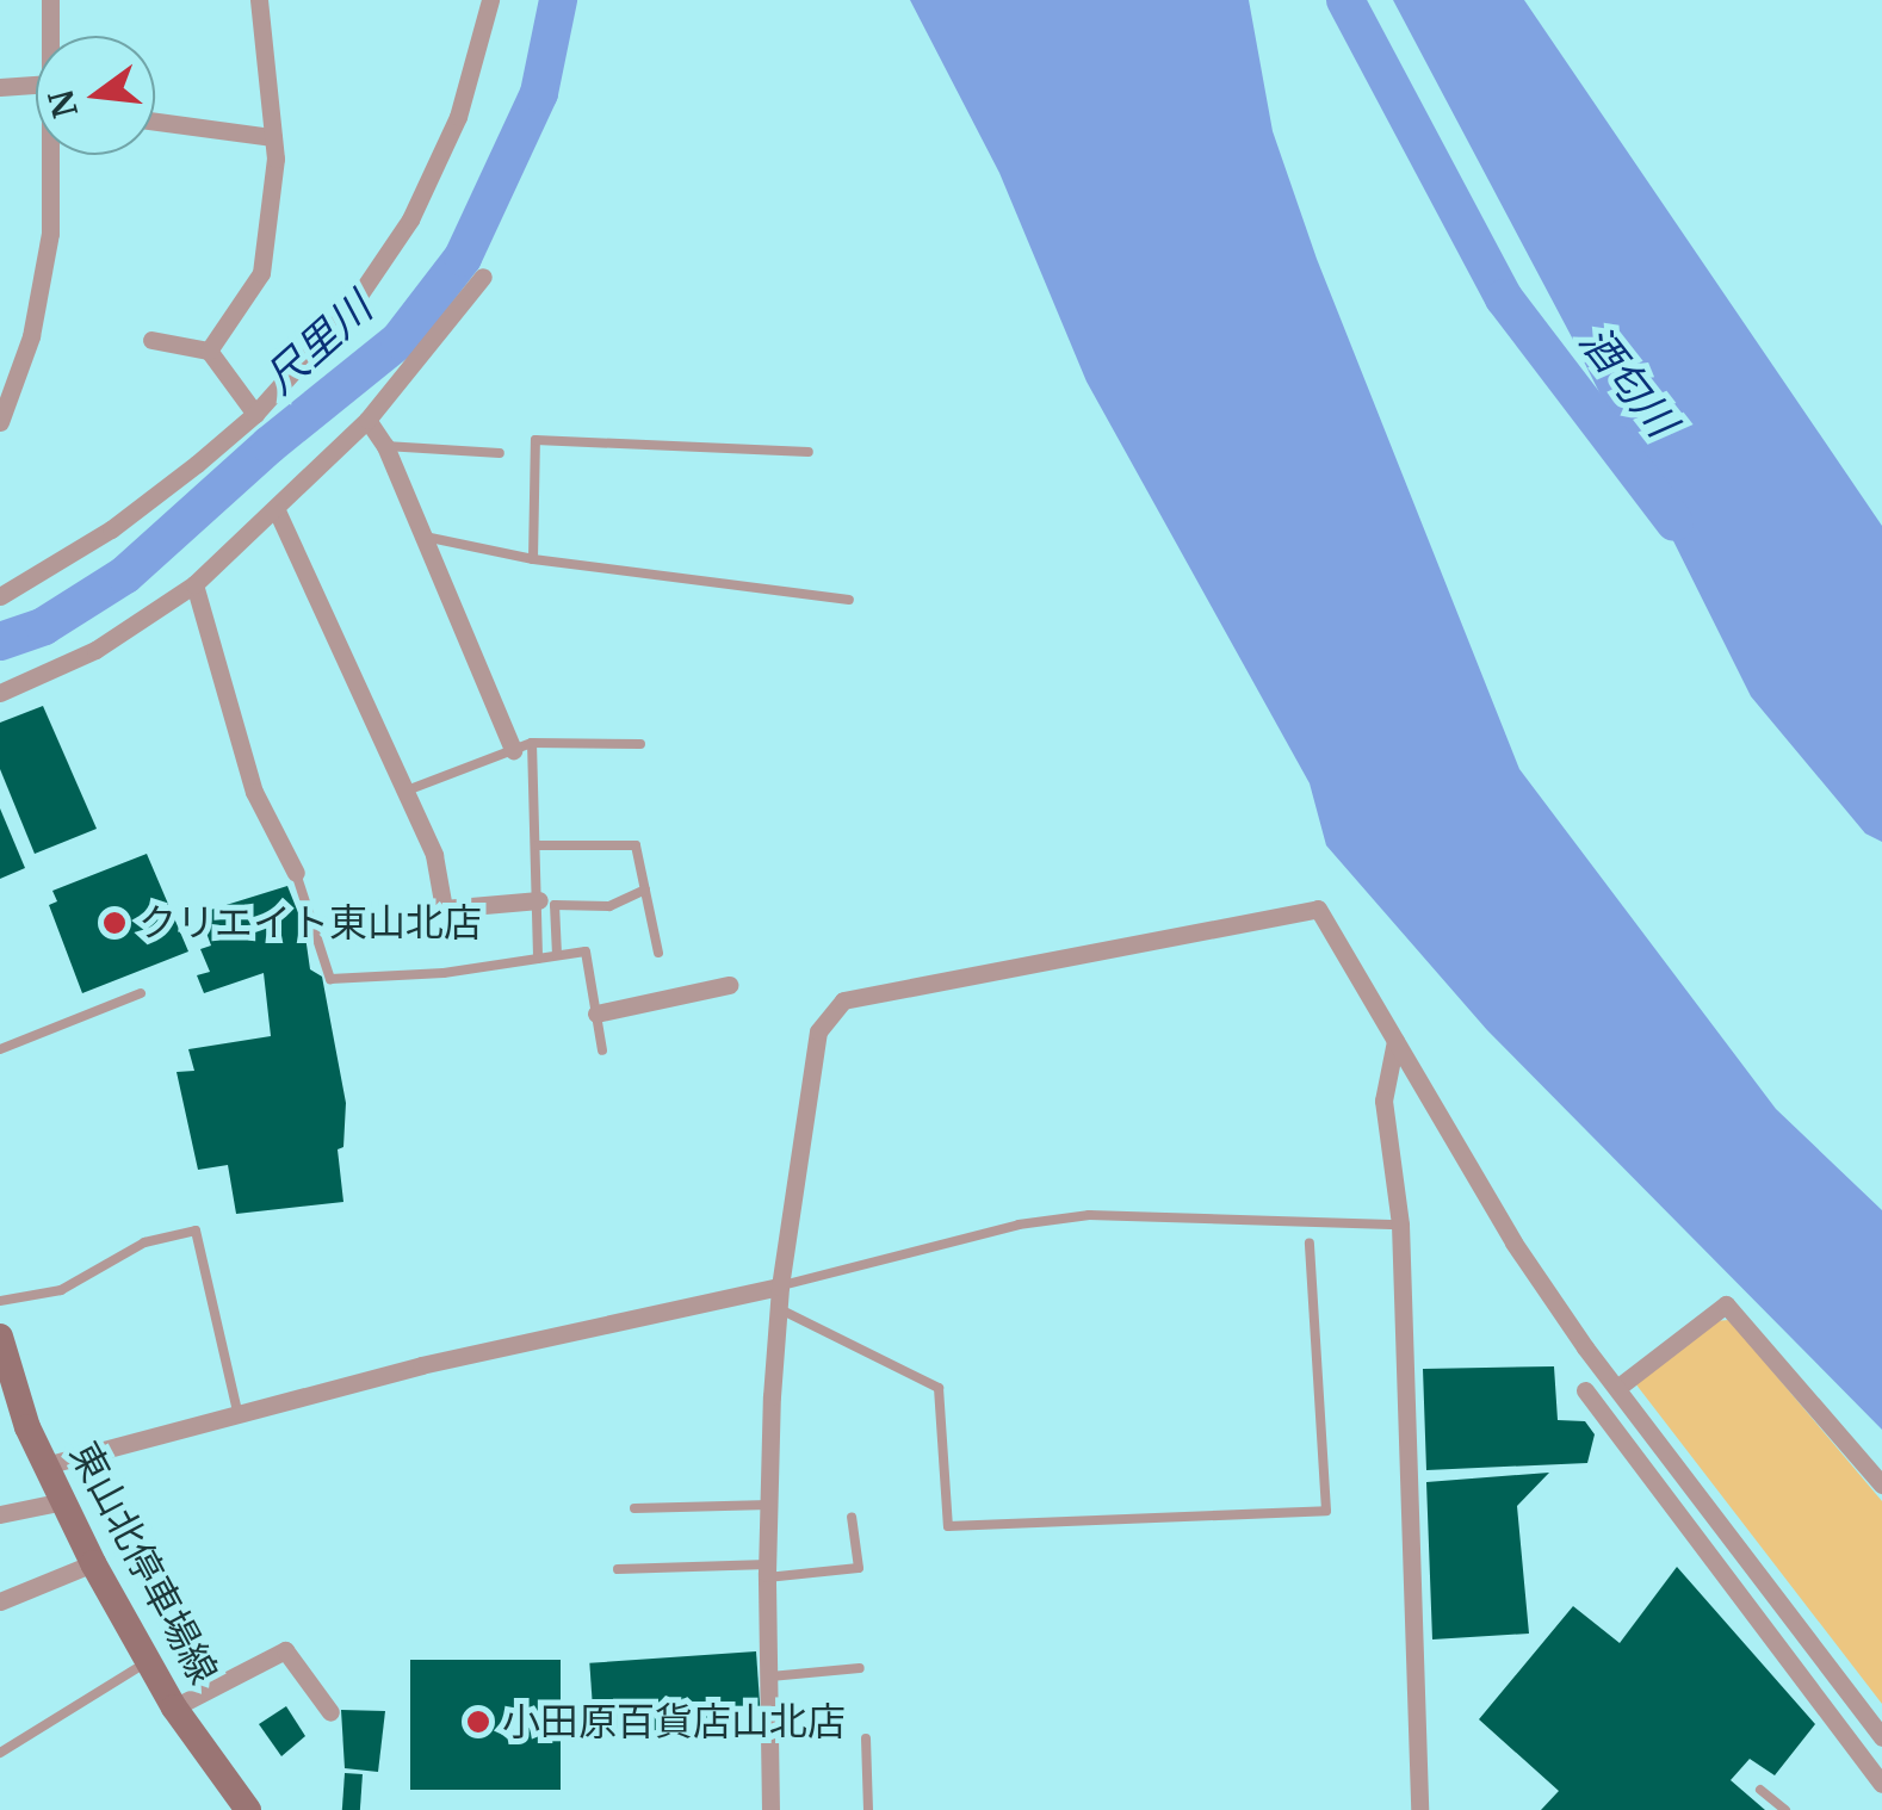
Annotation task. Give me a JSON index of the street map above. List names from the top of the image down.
{
  "streets": {
    "main road": ["東山北停車場線"]
  },
  "water": ["尺里川", "酒匂川"],
  "places": ["クリエイト東山北店", "小田原百貨店山北店"],
  "north": "left"
}
